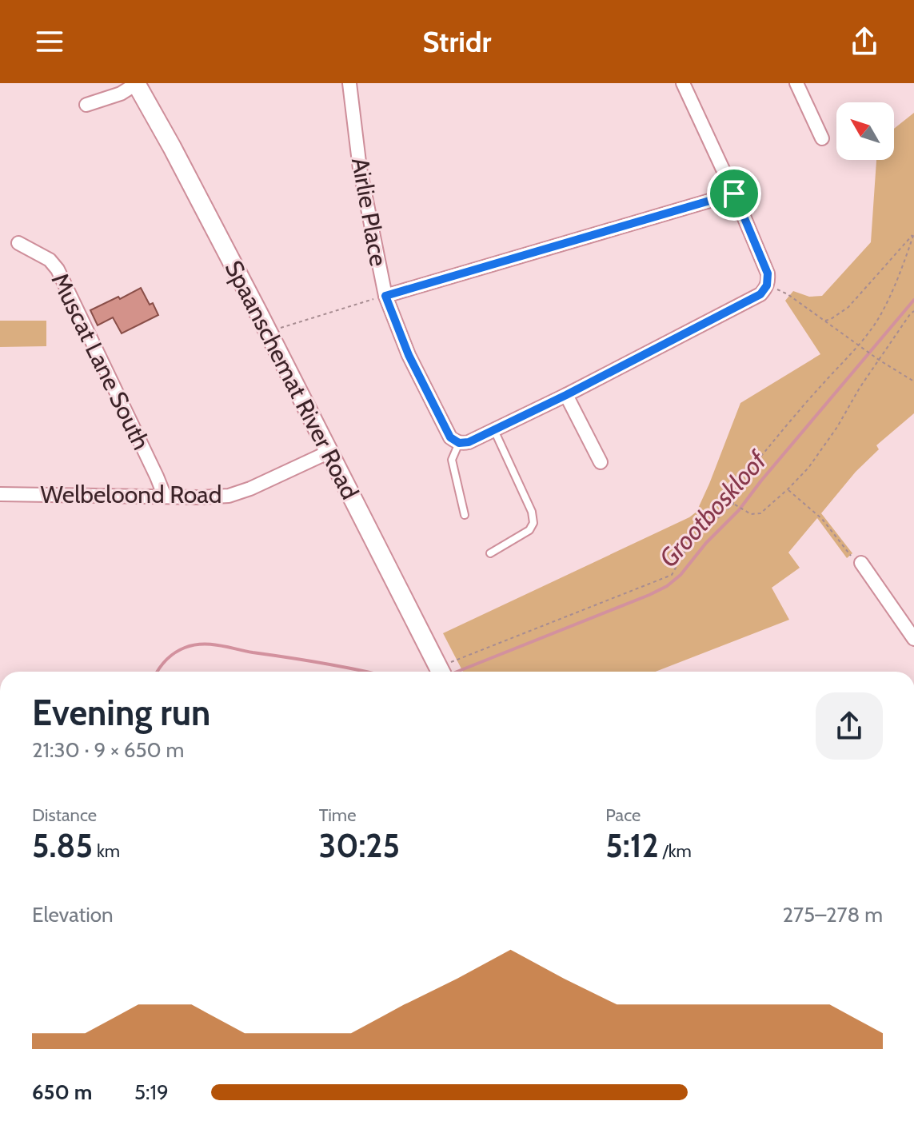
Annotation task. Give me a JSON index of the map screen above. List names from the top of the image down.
{
  "streets": {
    "main road": ["Spaanschemat River Road"],
    "street": ["Airlie Place", "Muscat Lane South", "Welbeloond Road"]
  },
  "crossings": [
    ["Muscat Lane South", "Welbeloond Road"],
    ["Spaanschemat River Road", "Welbeloond Road"]
  ],
  "water": ["Grootboskloof"],
  "north": "top left",
  "page": {
    "header": "Stridr",
    "heading": ["Evening run", "21:30 · 9 × 650 m"],
    "stats": [
      ["Distance", "5.85 km"],
      ["Time", "30:25"],
      ["Pace", "5:12 /km"]
    ],
    "chart": ["Elevation", "275–278 m"],
    "list": [
      {
        "name": "650 m",
        "note": "5:19"
      }
    ]
  }
}
